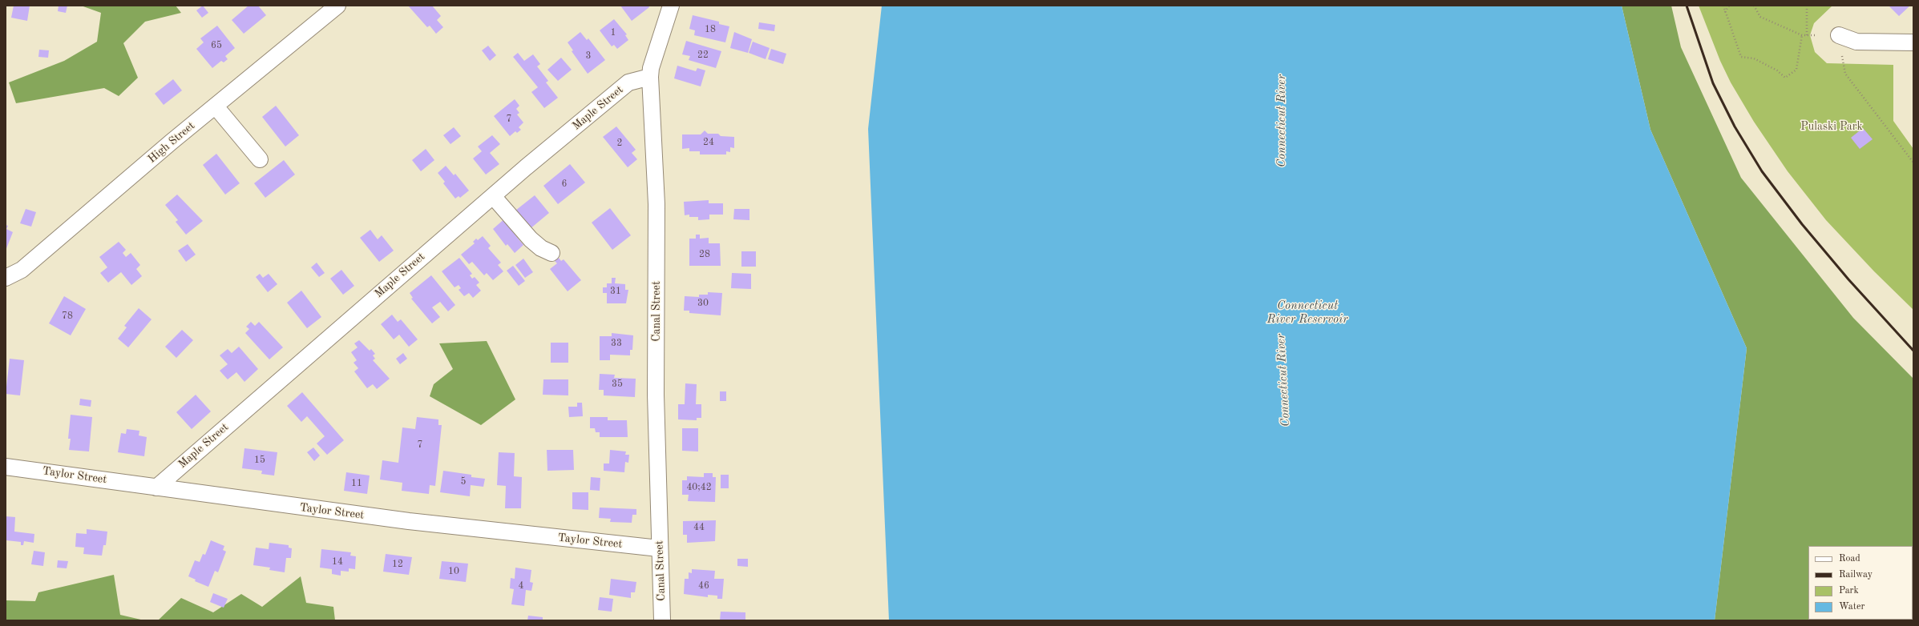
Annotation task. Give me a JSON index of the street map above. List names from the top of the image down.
{
  "streets": {
    "street": [
      "Maple Street",
      "High Street",
      "Canal Street",
      "Taylor Street"
    ]
  },
  "crossings": [
    ["Maple Street", "Canal Street"],
    ["Maple Street", "Taylor Street"],
    ["Canal Street", "Taylor Street"]
  ],
  "water": ["Connecticut River", "Connecticut River Reservoir"],
  "parks": ["Pulaski Park"],
  "house_numbers": [
    "18",
    "1",
    "65",
    "22",
    "3",
    "7",
    "24",
    "2",
    "6",
    "28",
    "31",
    "30",
    "78",
    "33",
    "35",
    "7",
    "15",
    "5",
    "11",
    "40;42",
    "44",
    "14",
    "12",
    "10",
    "4",
    "46"
  ],
  "legend": [
    "Road",
    "Railway",
    "Park",
    "Water"
  ]
}
